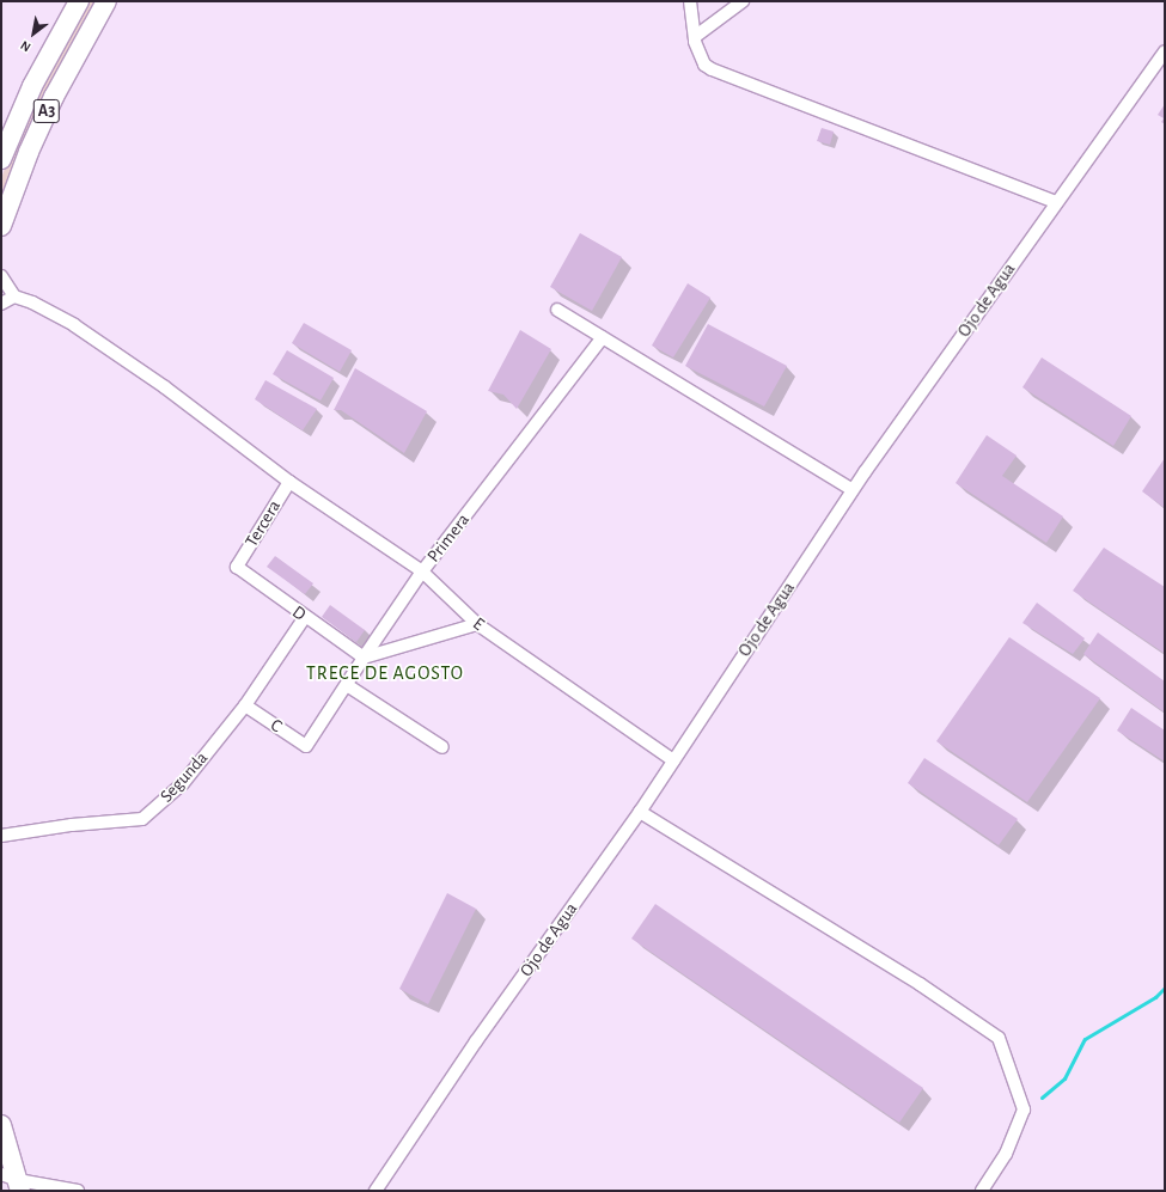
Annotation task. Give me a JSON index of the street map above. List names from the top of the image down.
{
  "streets": {
    "highway": ["A3"],
    "street": [
      "Ojo de Agua",
      "Tercera",
      "Primera",
      "D",
      "E",
      "C",
      "Segunda"
    ]
  },
  "crossings": [
    ["Ojo de Agua", "E"],
    ["Tercera", "D"],
    ["Tercera", "E"],
    ["Primera", "D"],
    ["Primera", "E"],
    ["Primera", "C"],
    ["D", "Segunda"],
    ["C", "Segunda"]
  ],
  "districts": ["TRECE DE AGOSTO"],
  "north": "bottom left"
}
